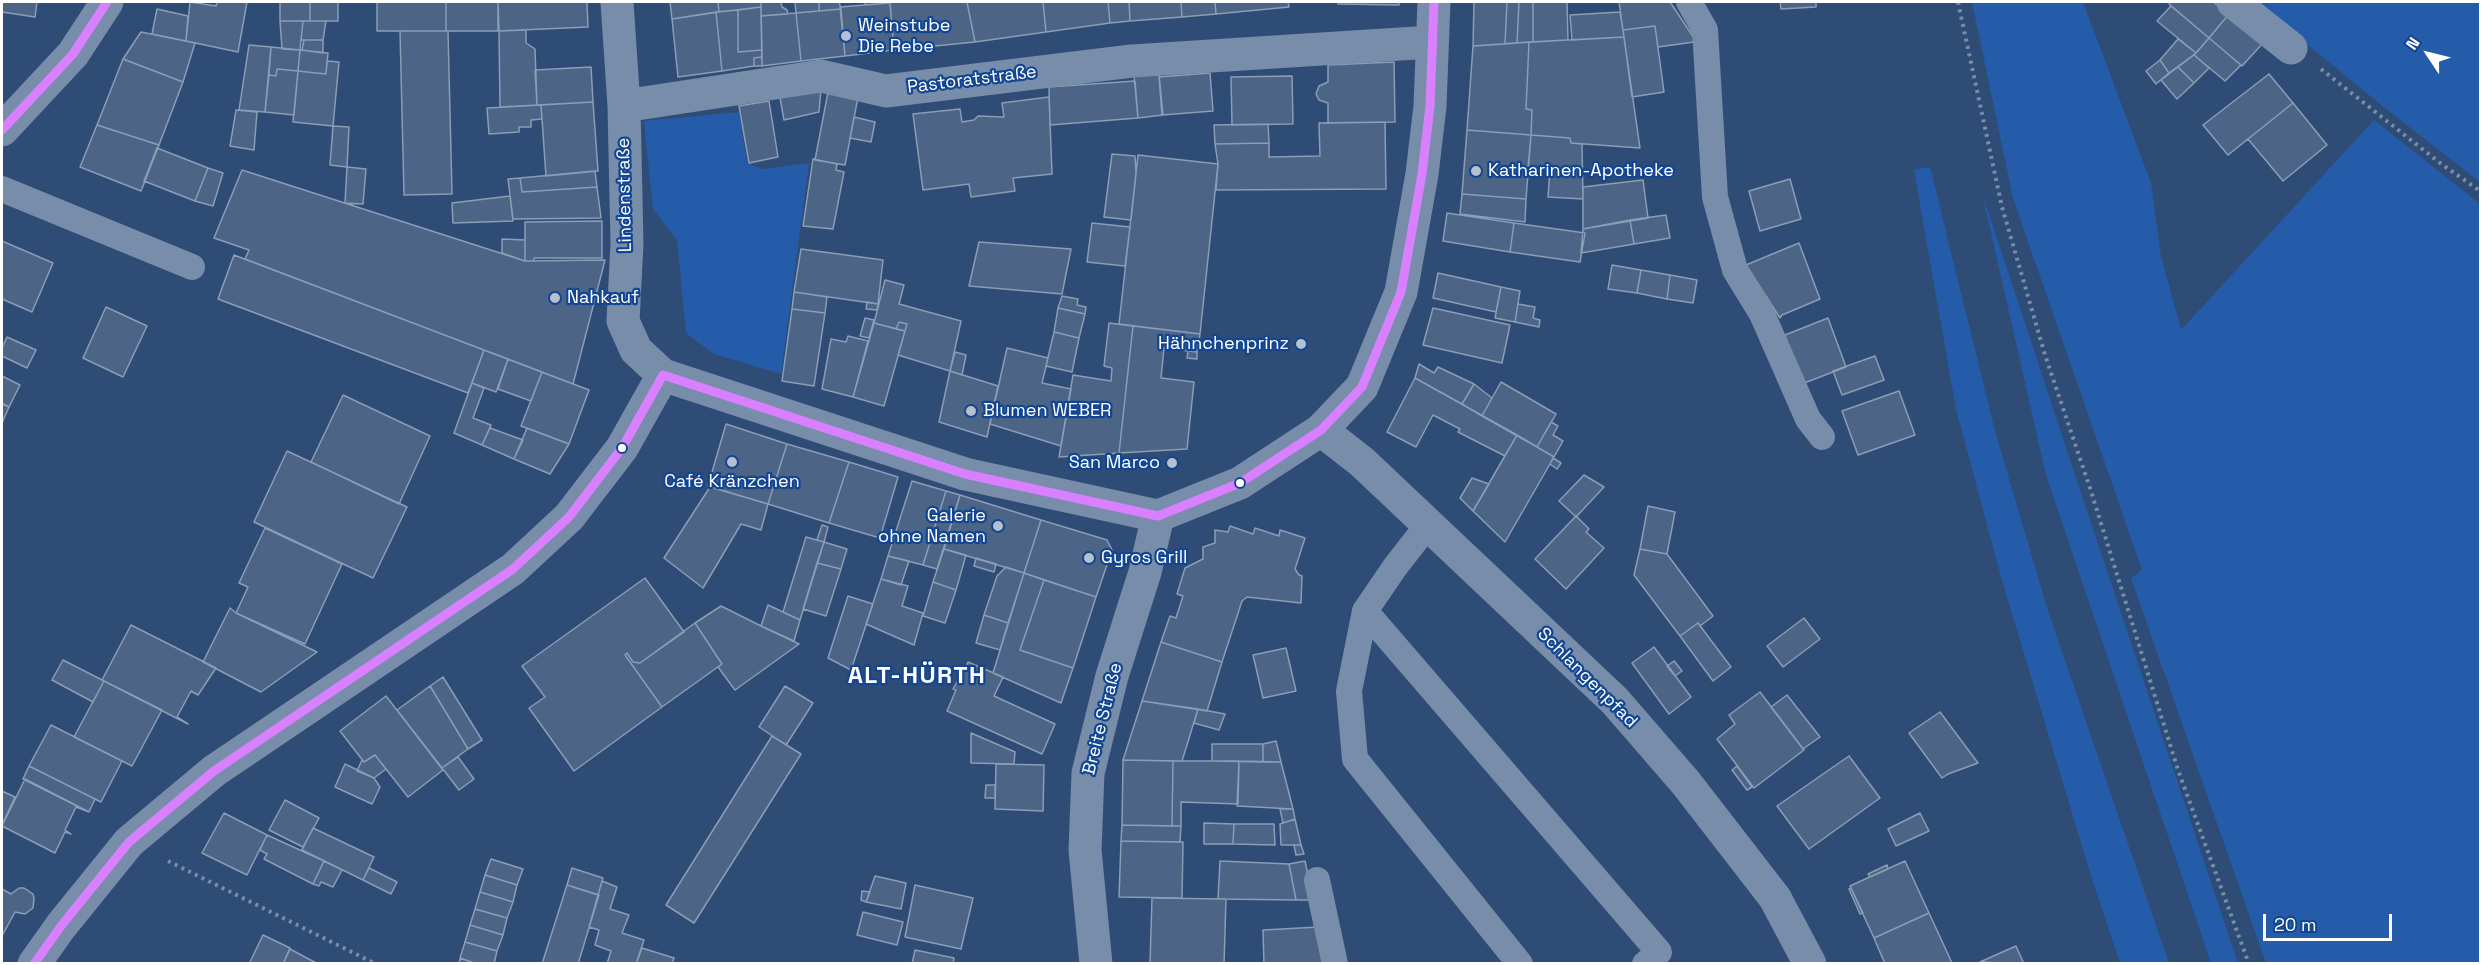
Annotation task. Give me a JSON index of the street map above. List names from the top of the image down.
{
  "streets": {
    "street": [
      "Pastoratstraße",
      "Lindenstraße",
      "Schlangenpfad",
      "Breite Straße"
    ]
  },
  "crossings": [
    ["Pastoratstraße", "Lindenstraße"]
  ],
  "districts": ["ALT-HÜRTH"],
  "places": [
    "Weinstube Die Rebe",
    "Katharinen-Apotheke",
    "Nahkauf",
    "Hähnchenprinz",
    "Blumen WEBER",
    "Café Kränzchen",
    "San Marco",
    "Galerie ohne Namen",
    "Gyros Grill"
  ],
  "scale_bar": "20 m",
  "north": "top left"
}
